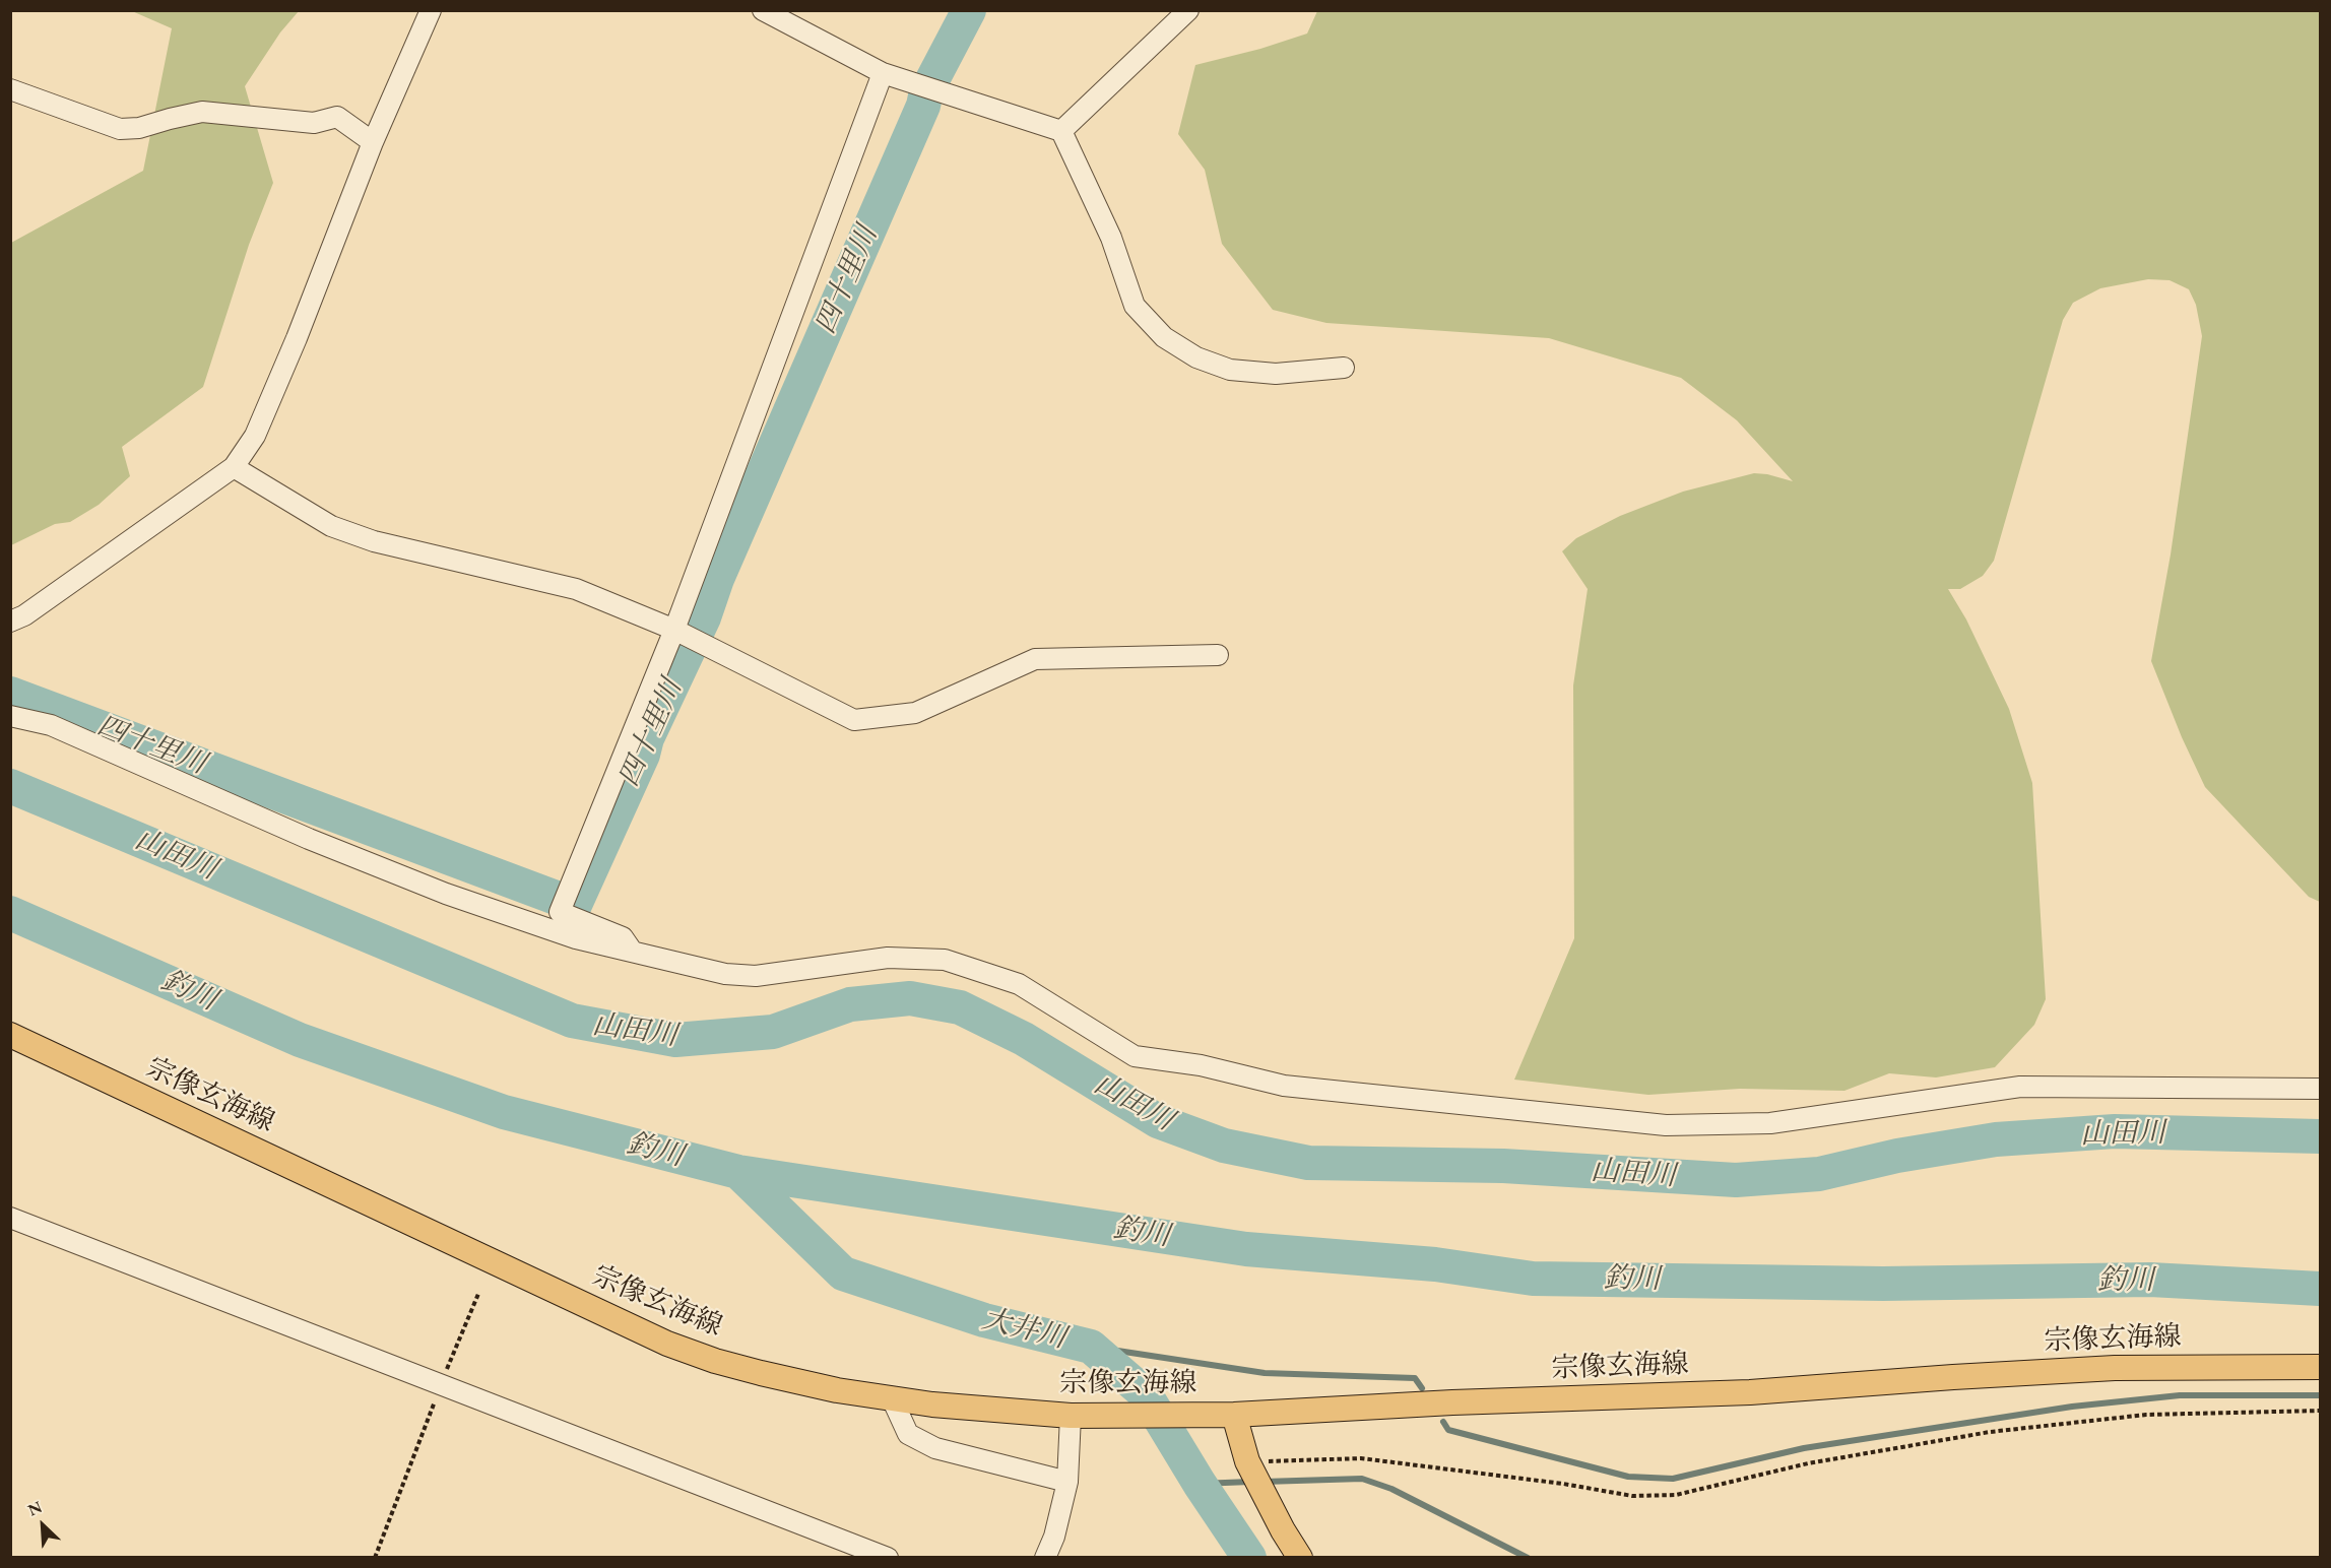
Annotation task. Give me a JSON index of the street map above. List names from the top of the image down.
{
  "streets": {
    "main road": ["宗像玄海線"]
  },
  "water": [
    "四十里川",
    "山田川",
    "釣川",
    "大井川"
  ],
  "north": "top left"
}
